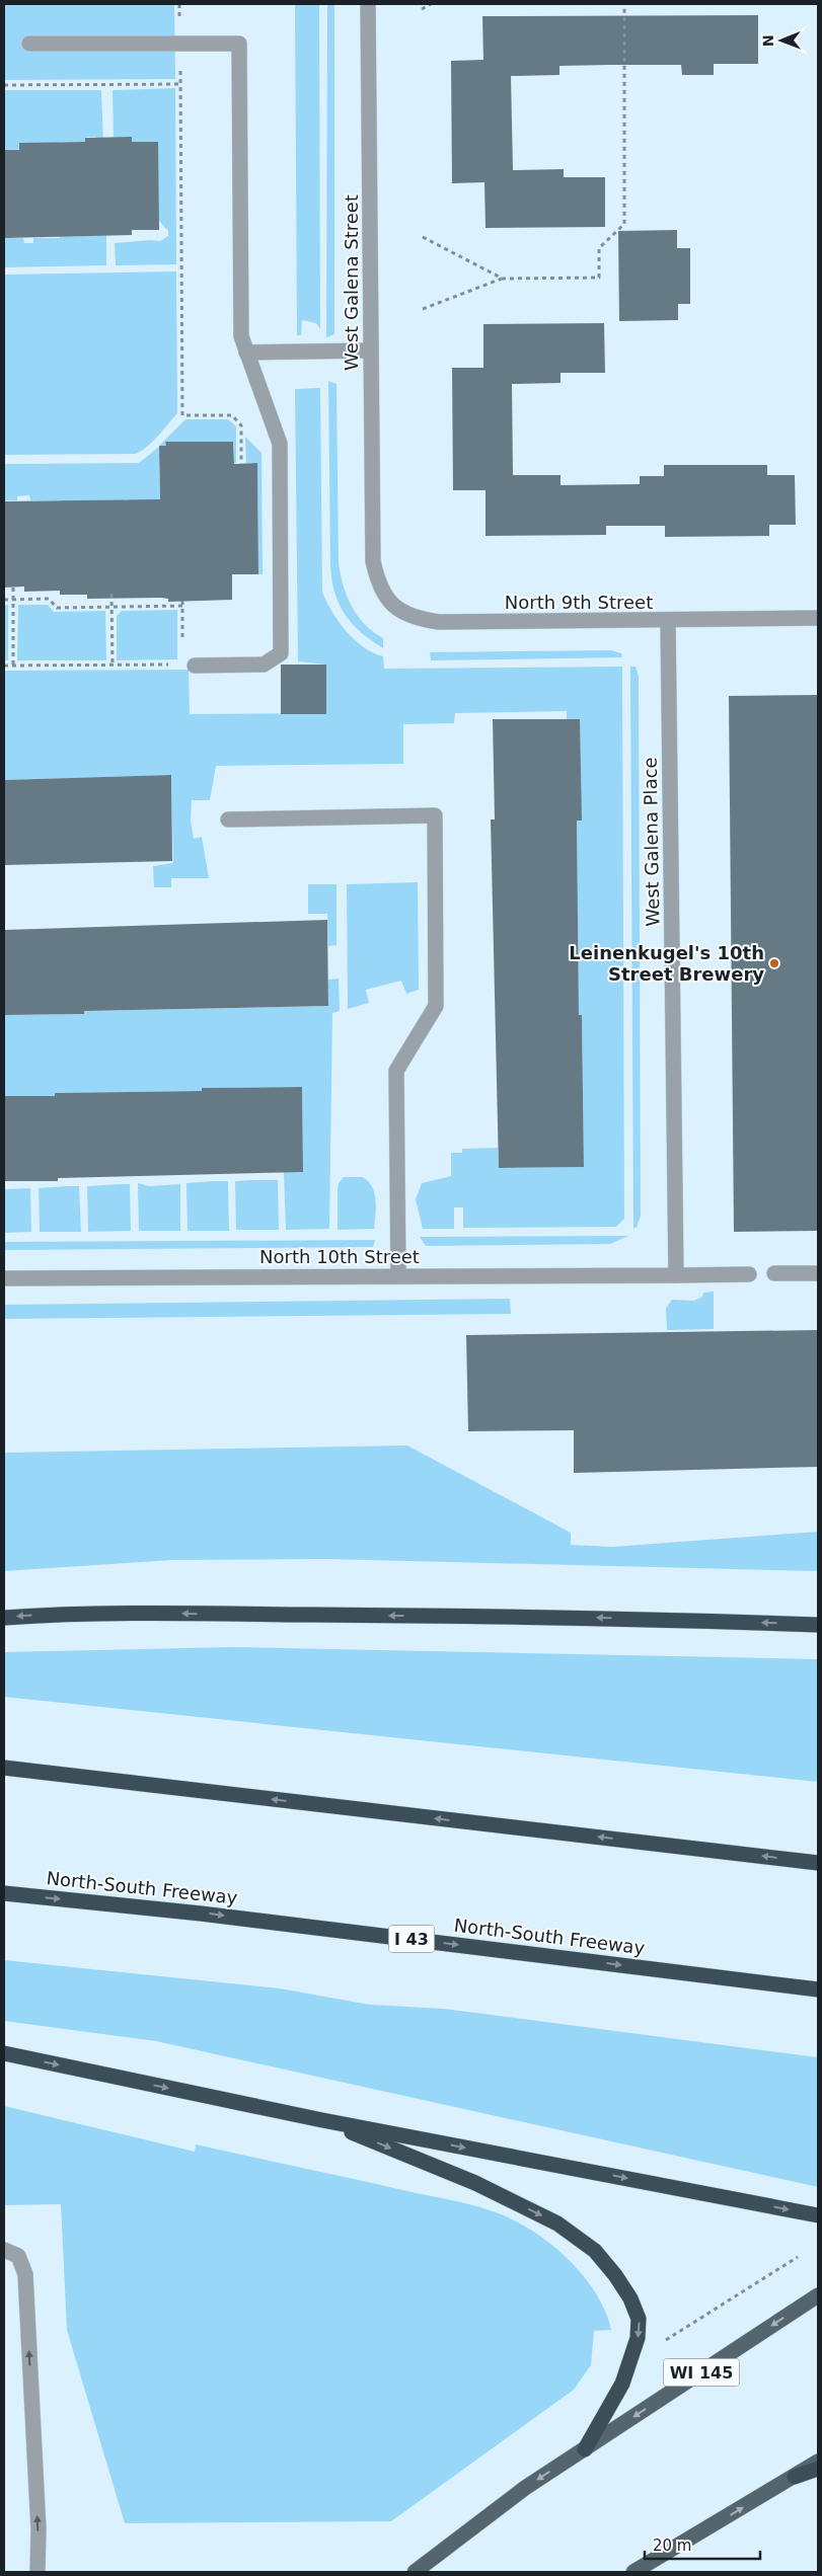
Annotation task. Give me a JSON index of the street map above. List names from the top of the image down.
{
  "streets": {
    "highway": ["North-South Freeway", "I 43"],
    "main road": ["WI 145"],
    "street": [
      "West Galena Street",
      "North 9th Street",
      "West Galena Place",
      "North 10th Street"
    ]
  },
  "crossings": [
    ["West Galena Street", "North 9th Street"],
    ["North 9th Street", "West Galena Place"],
    ["West Galena Place", "North 10th Street"]
  ],
  "places": ["Leinenkugel's 10th Street Brewery"],
  "scale_bar": "20 m",
  "north": "left"
}
